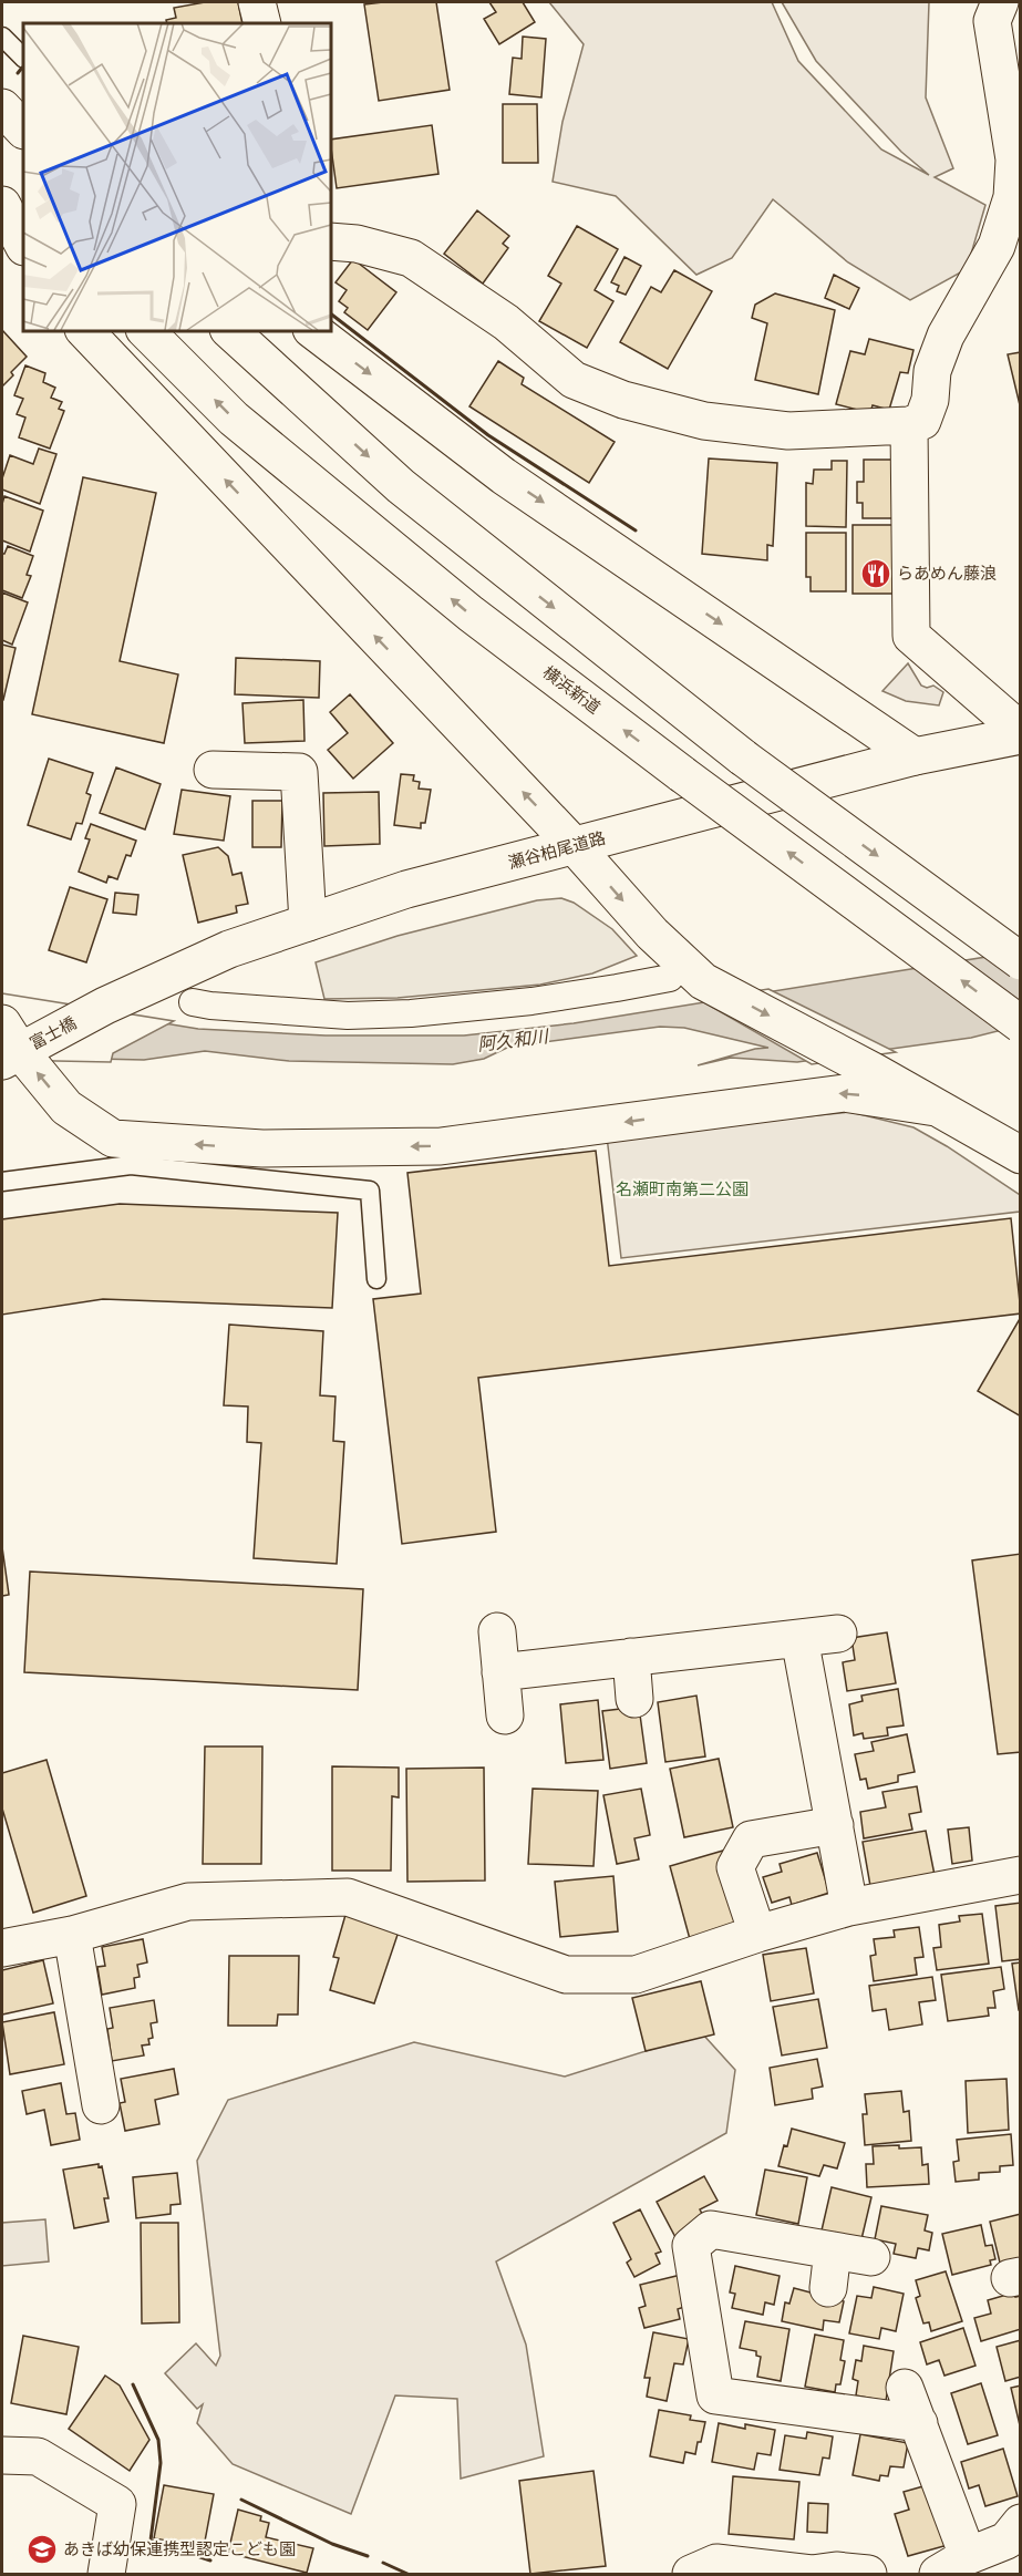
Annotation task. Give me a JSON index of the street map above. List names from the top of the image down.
{
  "streets": {
    "main road": ["横浜新道", "瀬谷柏尾道路", "富士橋"]
  },
  "crossings": [
    ["瀬谷柏尾道路", "富士橋"]
  ],
  "water": ["阿久和川"],
  "parks": ["名瀬町南第二公園"],
  "places": {
    "restaurant": ["らあめん藤浪"],
    "school or university": ["あきば幼保連携型認定こども園"]
  }
}
